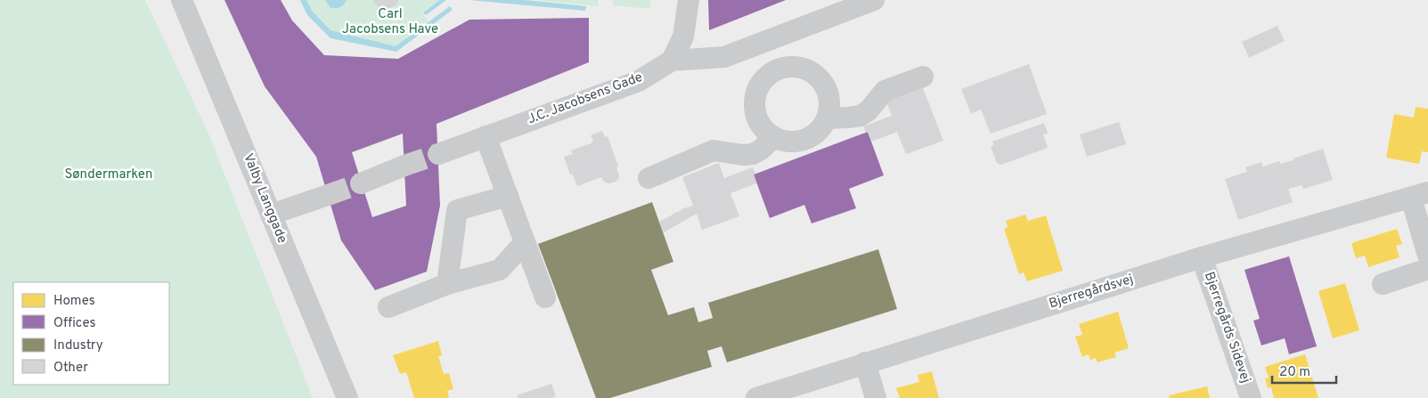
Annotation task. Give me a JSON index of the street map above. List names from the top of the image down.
{
  "streets": {
    "street": [
      "J.C. Jacobsens Gade",
      "Valby Langgade",
      "Bjerregårdsvej",
      "Bjerregårds Sidevej"
    ]
  },
  "crossings": [
    ["Bjerregårdsvej", "Bjerregårds Sidevej"]
  ],
  "parks": ["Carl Jacobsens Have", "Søndermarken"],
  "legend": [
    "Homes",
    "Offices",
    "Industry",
    "Other"
  ],
  "scale_bar": "20 m"
}
